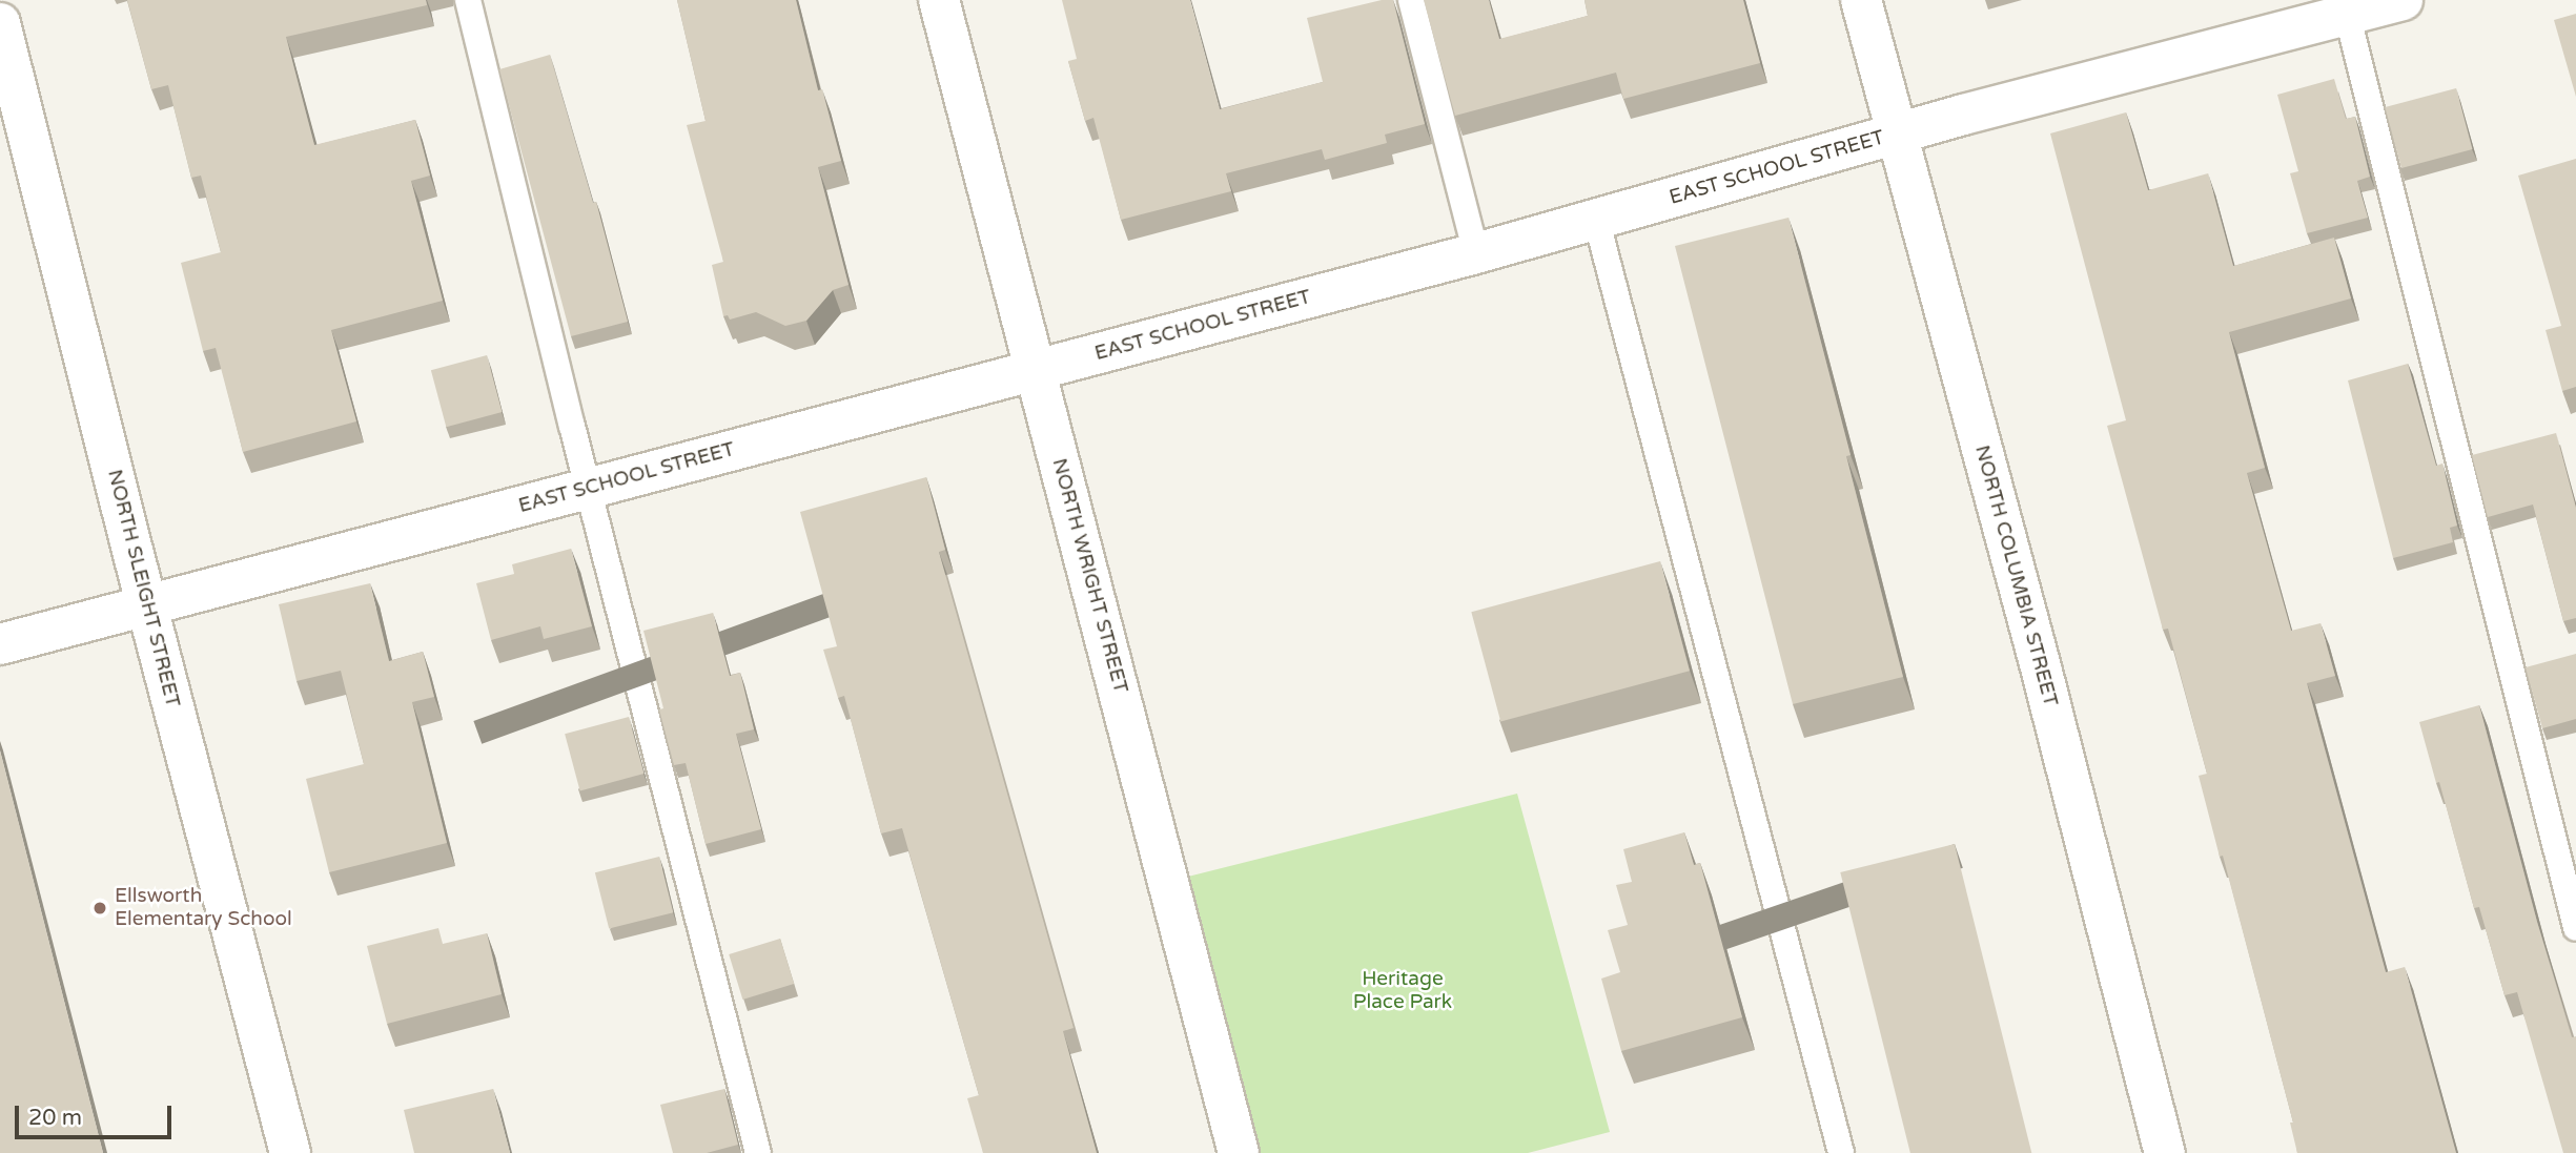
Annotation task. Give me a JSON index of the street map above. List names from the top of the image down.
{
  "streets": {
    "street": [
      "EAST SCHOOL STREET",
      "NORTH WRIGHT STREET",
      "NORTH COLUMBIA STREET",
      "NORTH SLEIGHT STREET"
    ]
  },
  "crossings": [
    ["EAST SCHOOL STREET", "NORTH WRIGHT STREET"],
    ["EAST SCHOOL STREET", "NORTH COLUMBIA STREET"],
    ["EAST SCHOOL STREET", "NORTH SLEIGHT STREET"]
  ],
  "parks": ["Heritage Place Park"],
  "places": ["Ellsworth Elementary School"],
  "scale_bar": "20 m"
}
